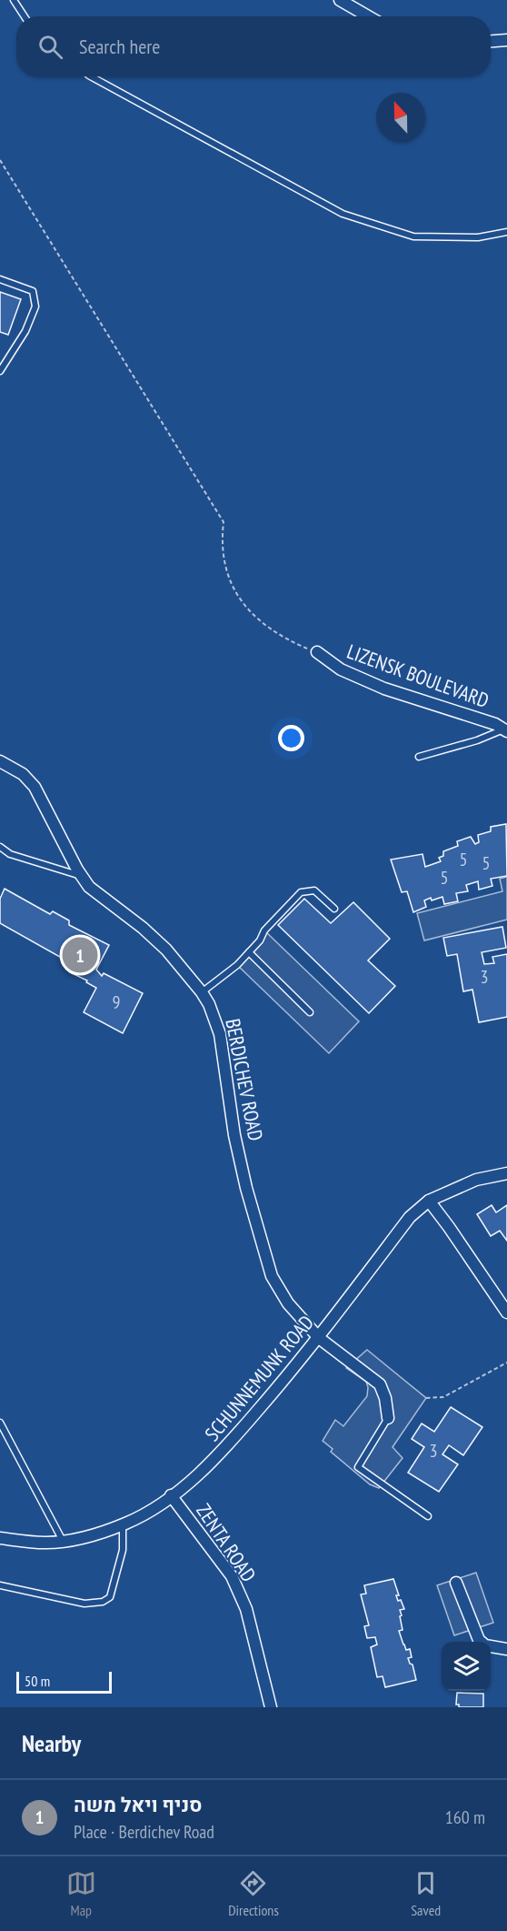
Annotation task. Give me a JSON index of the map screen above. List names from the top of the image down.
{
  "streets": {
    "street": [
      "LIZENSK BOULEVARD",
      "BERDICHEV ROAD",
      "SCHUNNEMUNK ROAD",
      "ZENTA ROAD"
    ]
  },
  "crossings": [
    ["BERDICHEV ROAD", "SCHUNNEMUNK ROAD"],
    ["SCHUNNEMUNK ROAD", "ZENTA ROAD"]
  ],
  "house_numbers": [
    "5",
    "5",
    "5",
    "3",
    "9",
    "3"
  ],
  "scale_bar": "50 m",
  "north": "top",
  "page": {
    "search": "Search here",
    "pins": "1",
    "scale": "50 m",
    "heading": "Nearby",
    "list": [
      {
        "mark": "1",
        "name": "סניף ויאל משה",
        "note": "Place · Berdichev Road",
        "value": "160 m"
      }
    ],
    "nav": ["Map", "Directions", "Saved"]
  }
}
